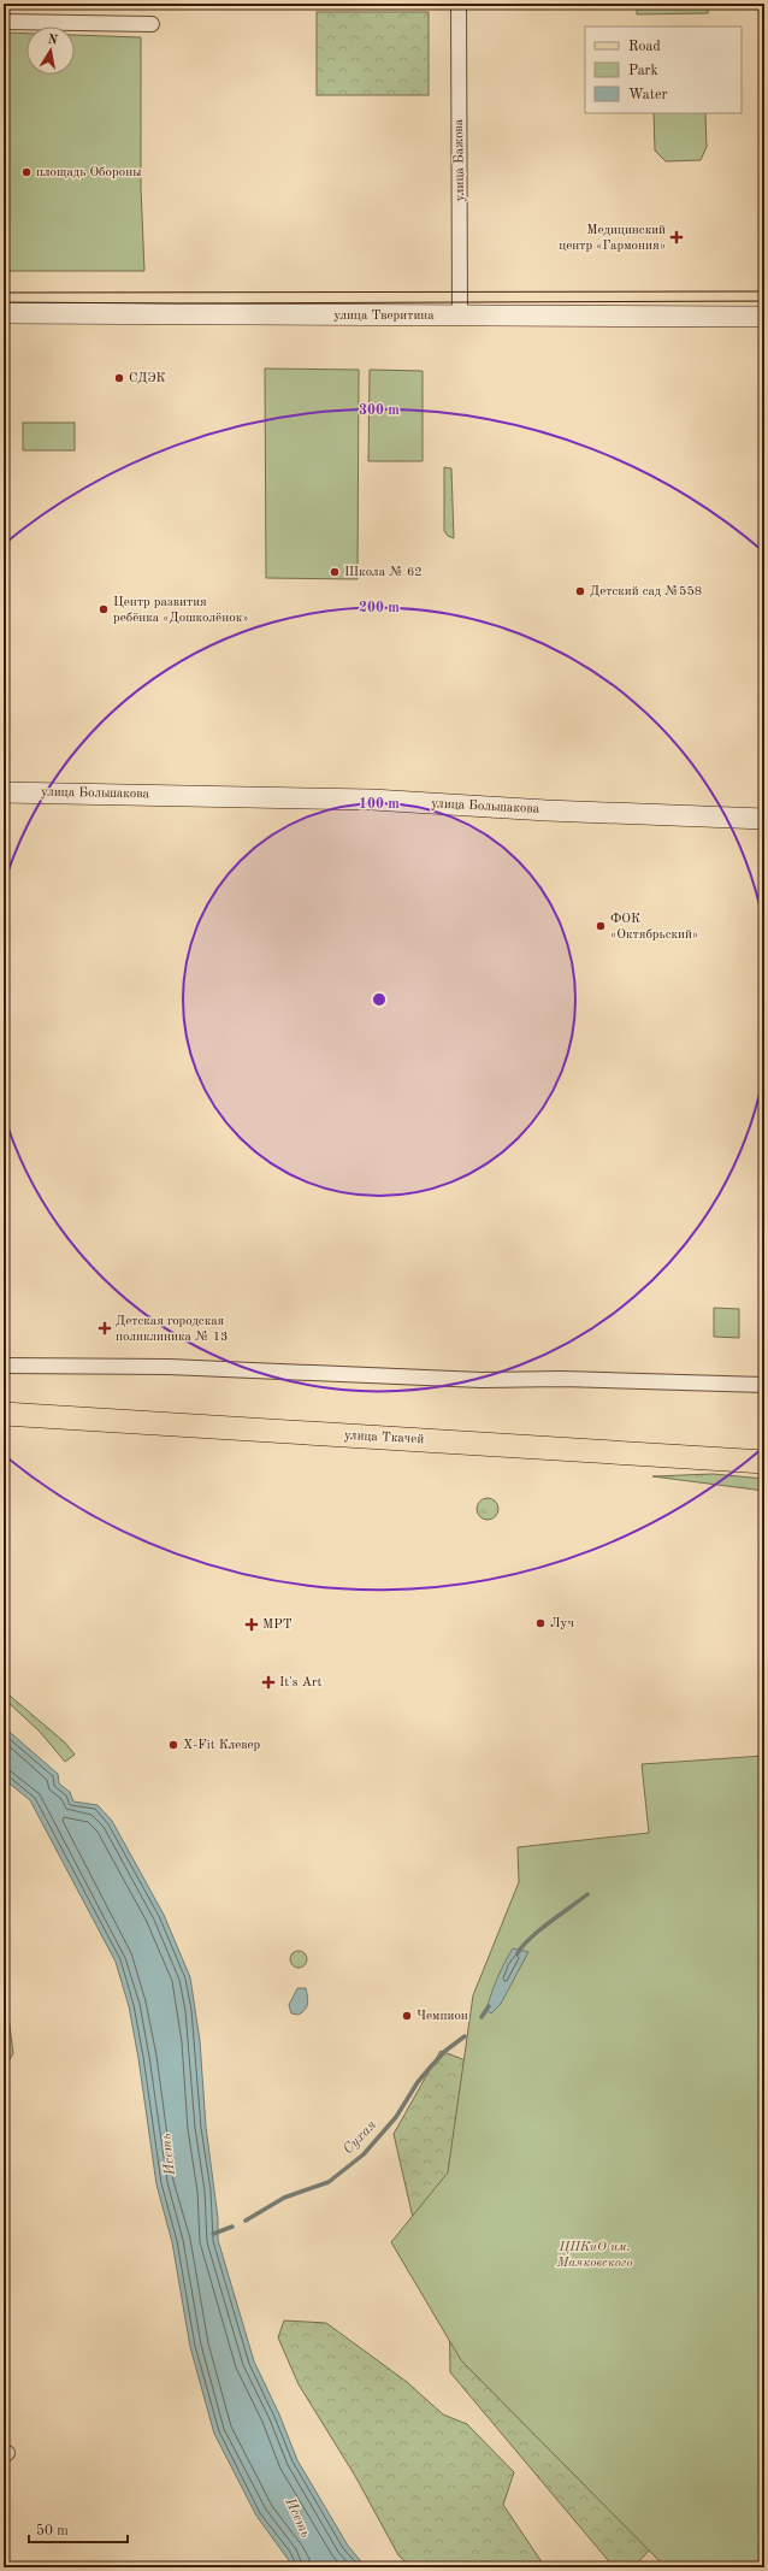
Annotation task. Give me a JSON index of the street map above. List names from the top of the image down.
{
  "streets": {
    "main road": ["улица Ткачей"],
    "street": ["улица Бажова", "улица Тверитина", "улица Большакова"]
  },
  "crossings": [
    ["улица Бажова", "улица Тверитина"]
  ],
  "water": ["Сухая", "Исеть"],
  "parks": ["ЦПКиО им. Маяковского"],
  "places": {
    "other": [
      "площадь Обороны",
      "СДЭК",
      "Школа № 62",
      "Детский сад №558",
      "Центр развития ребёнка «Дошколёнок»",
      "ФОК «Октябрьский»",
      "Луч",
      "X-Fit Клевер",
      "Чемпион"
    ],
    "health": [
      "Медицинский центр «Гармония»",
      "Детская городская поликлиника № 13",
      "МРТ",
      "It's Art"
    ]
  },
  "legend": ["Road", "Park", "Water"],
  "scale_bar": "50 m",
  "north": "top",
  "rings": ["300 m", "200 m", "100 m"]
}
